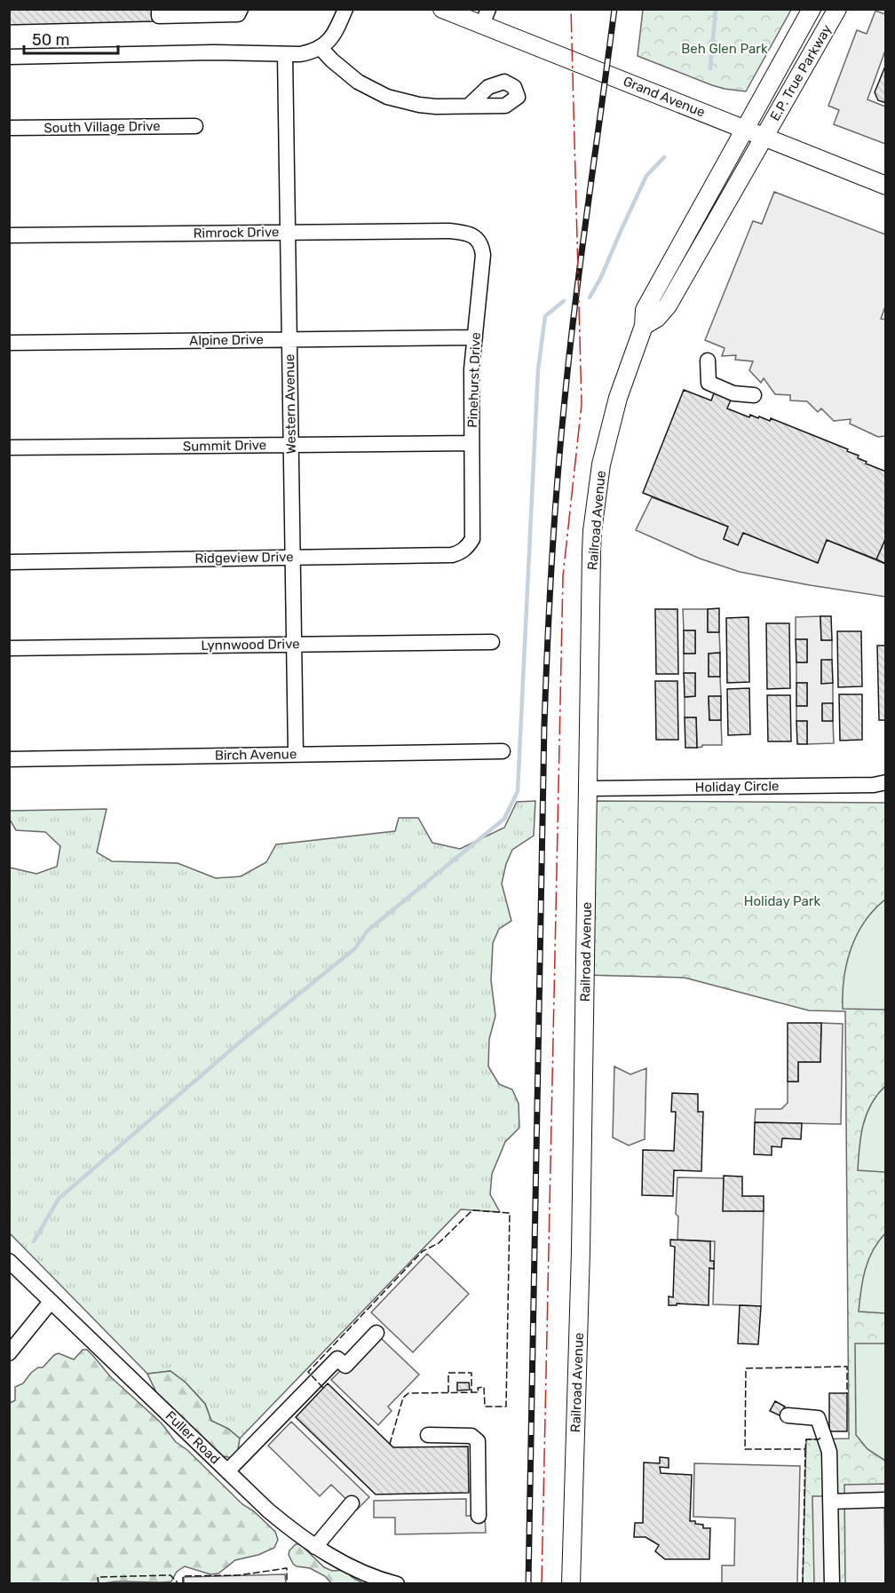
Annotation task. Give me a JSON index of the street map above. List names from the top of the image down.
{
  "streets": {
    "main road": ["E.P. True Parkway", "Grand Avenue", "Railroad Avenue"],
    "street": [
      "South Village Drive",
      "Rimrock Drive",
      "Alpine Drive",
      "Pinehurst Drive",
      "Western Avenue",
      "Summit Drive",
      "Ridgeview Drive",
      "Lynnwood Drive",
      "Birch Avenue",
      "Holiday Circle",
      "Fuller Road"
    ]
  },
  "crossings": [
    ["E.P. True Parkway", "Grand Avenue"],
    ["E.P. True Parkway", "Railroad Avenue"],
    ["Grand Avenue", "Railroad Avenue"],
    ["Rimrock Drive", "Pinehurst Drive"],
    ["Rimrock Drive", "Western Avenue"],
    ["Alpine Drive", "Pinehurst Drive"],
    ["Alpine Drive", "Western Avenue"],
    ["Pinehurst Drive", "Summit Drive"],
    ["Pinehurst Drive", "Ridgeview Drive"],
    ["Western Avenue", "Summit Drive"],
    ["Western Avenue", "Ridgeview Drive"],
    ["Western Avenue", "Lynnwood Drive"],
    ["Western Avenue", "Birch Avenue"],
    ["Railroad Avenue", "Holiday Circle"]
  ],
  "parks": ["Beh Glen Park", "Holiday Park"],
  "scale_bar": "50 m"
}
